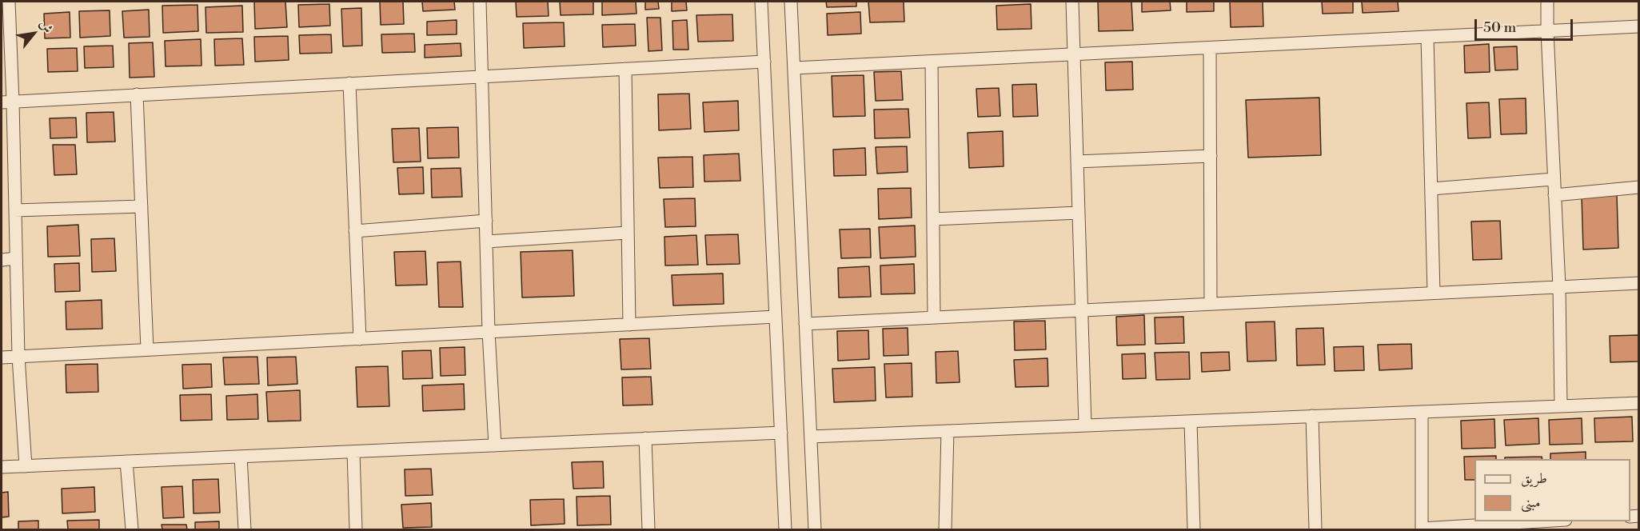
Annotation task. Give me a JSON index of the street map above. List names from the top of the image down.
{
  "legend": ["طريق", "مبنى"],
  "scale_bar": "50 m",
  "north": "top right"
}
